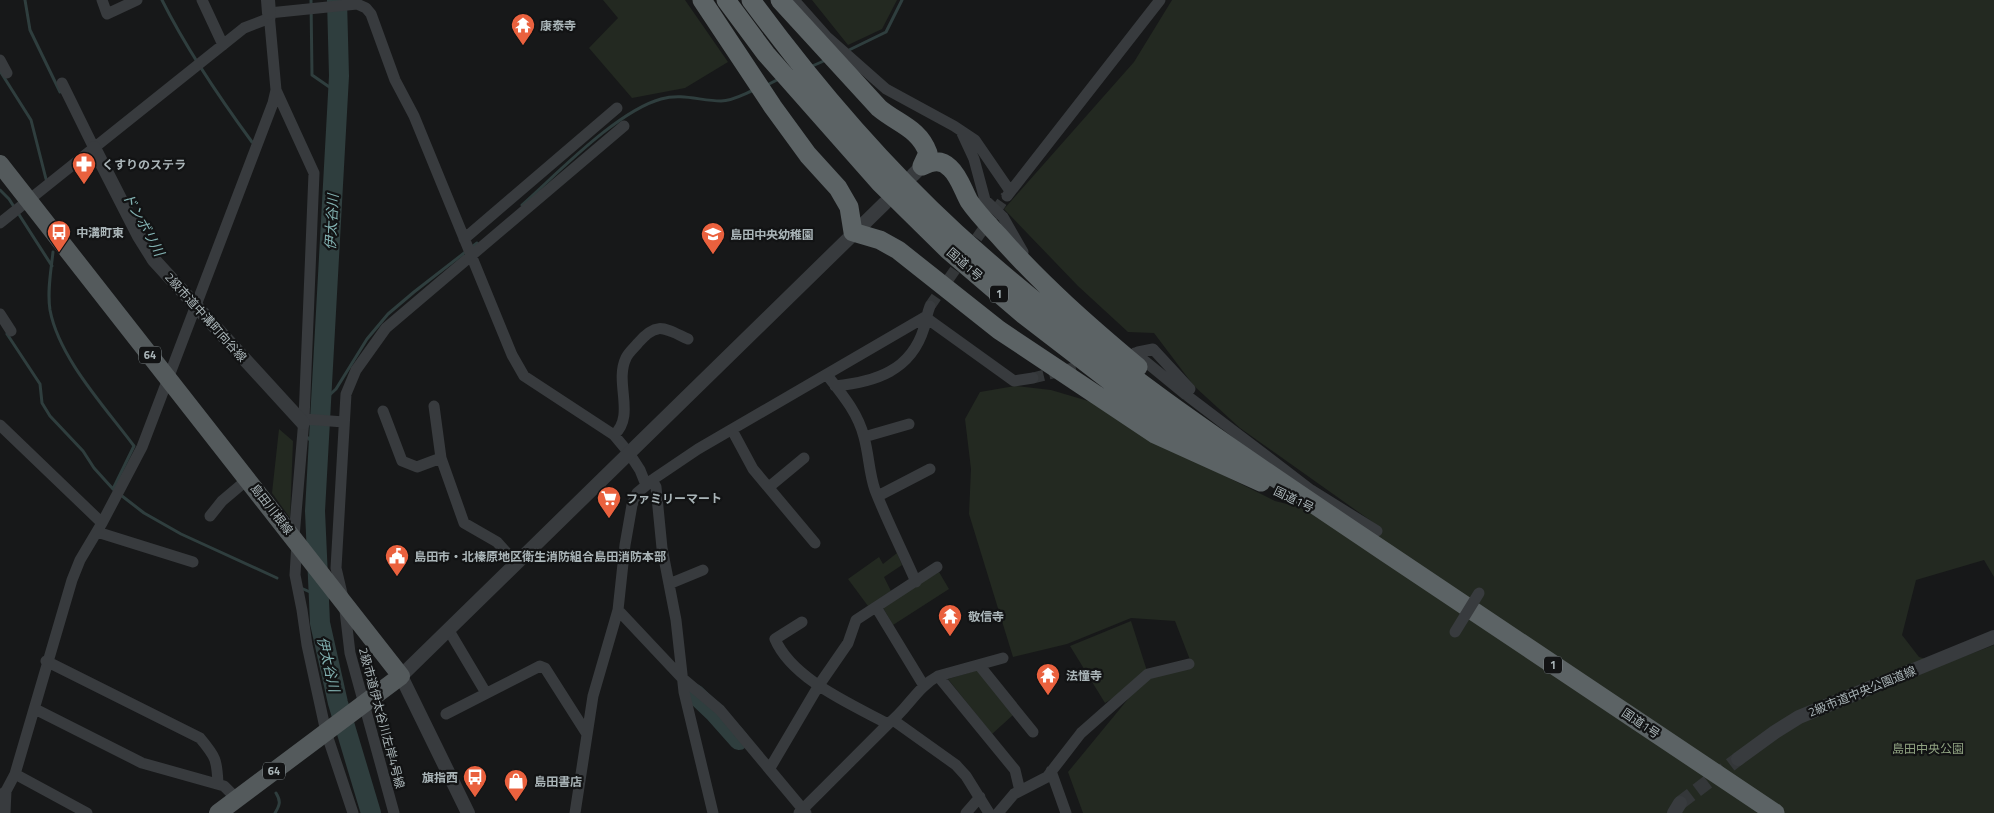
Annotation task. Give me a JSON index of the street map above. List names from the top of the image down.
{
  "streets": {
    "highway": ["国道1号", "1"],
    "main road": ["64", "島田川根線"],
    "street": ["2級市道中溝町向谷線", "2級市道中央公園道線", "2級市道伊太谷川左岸4号線"]
  },
  "crossings": [
    ["64", "島田川根線"],
    ["64", "2級市道伊太谷川左岸4号線"],
    ["島田川根線", "2級市道伊太谷川左岸4号線"]
  ],
  "water": ["伊太谷川", "ドンボリ川"],
  "parks": ["島田中央公園"],
  "places": {
    "temple": ["康泰寺", "敬信寺", "法憧寺"],
    "pharmacy": ["くすりのステラ"],
    "bus stop": ["中溝町東", "旗指西"],
    "school or university": ["島田中央幼稚園"],
    "supermarket": ["ファミリーマート"],
    "public building": ["島田市・北榛原地区衛生消防組合島田消防本部"],
    "shop": ["島田書店"]
  }
}
